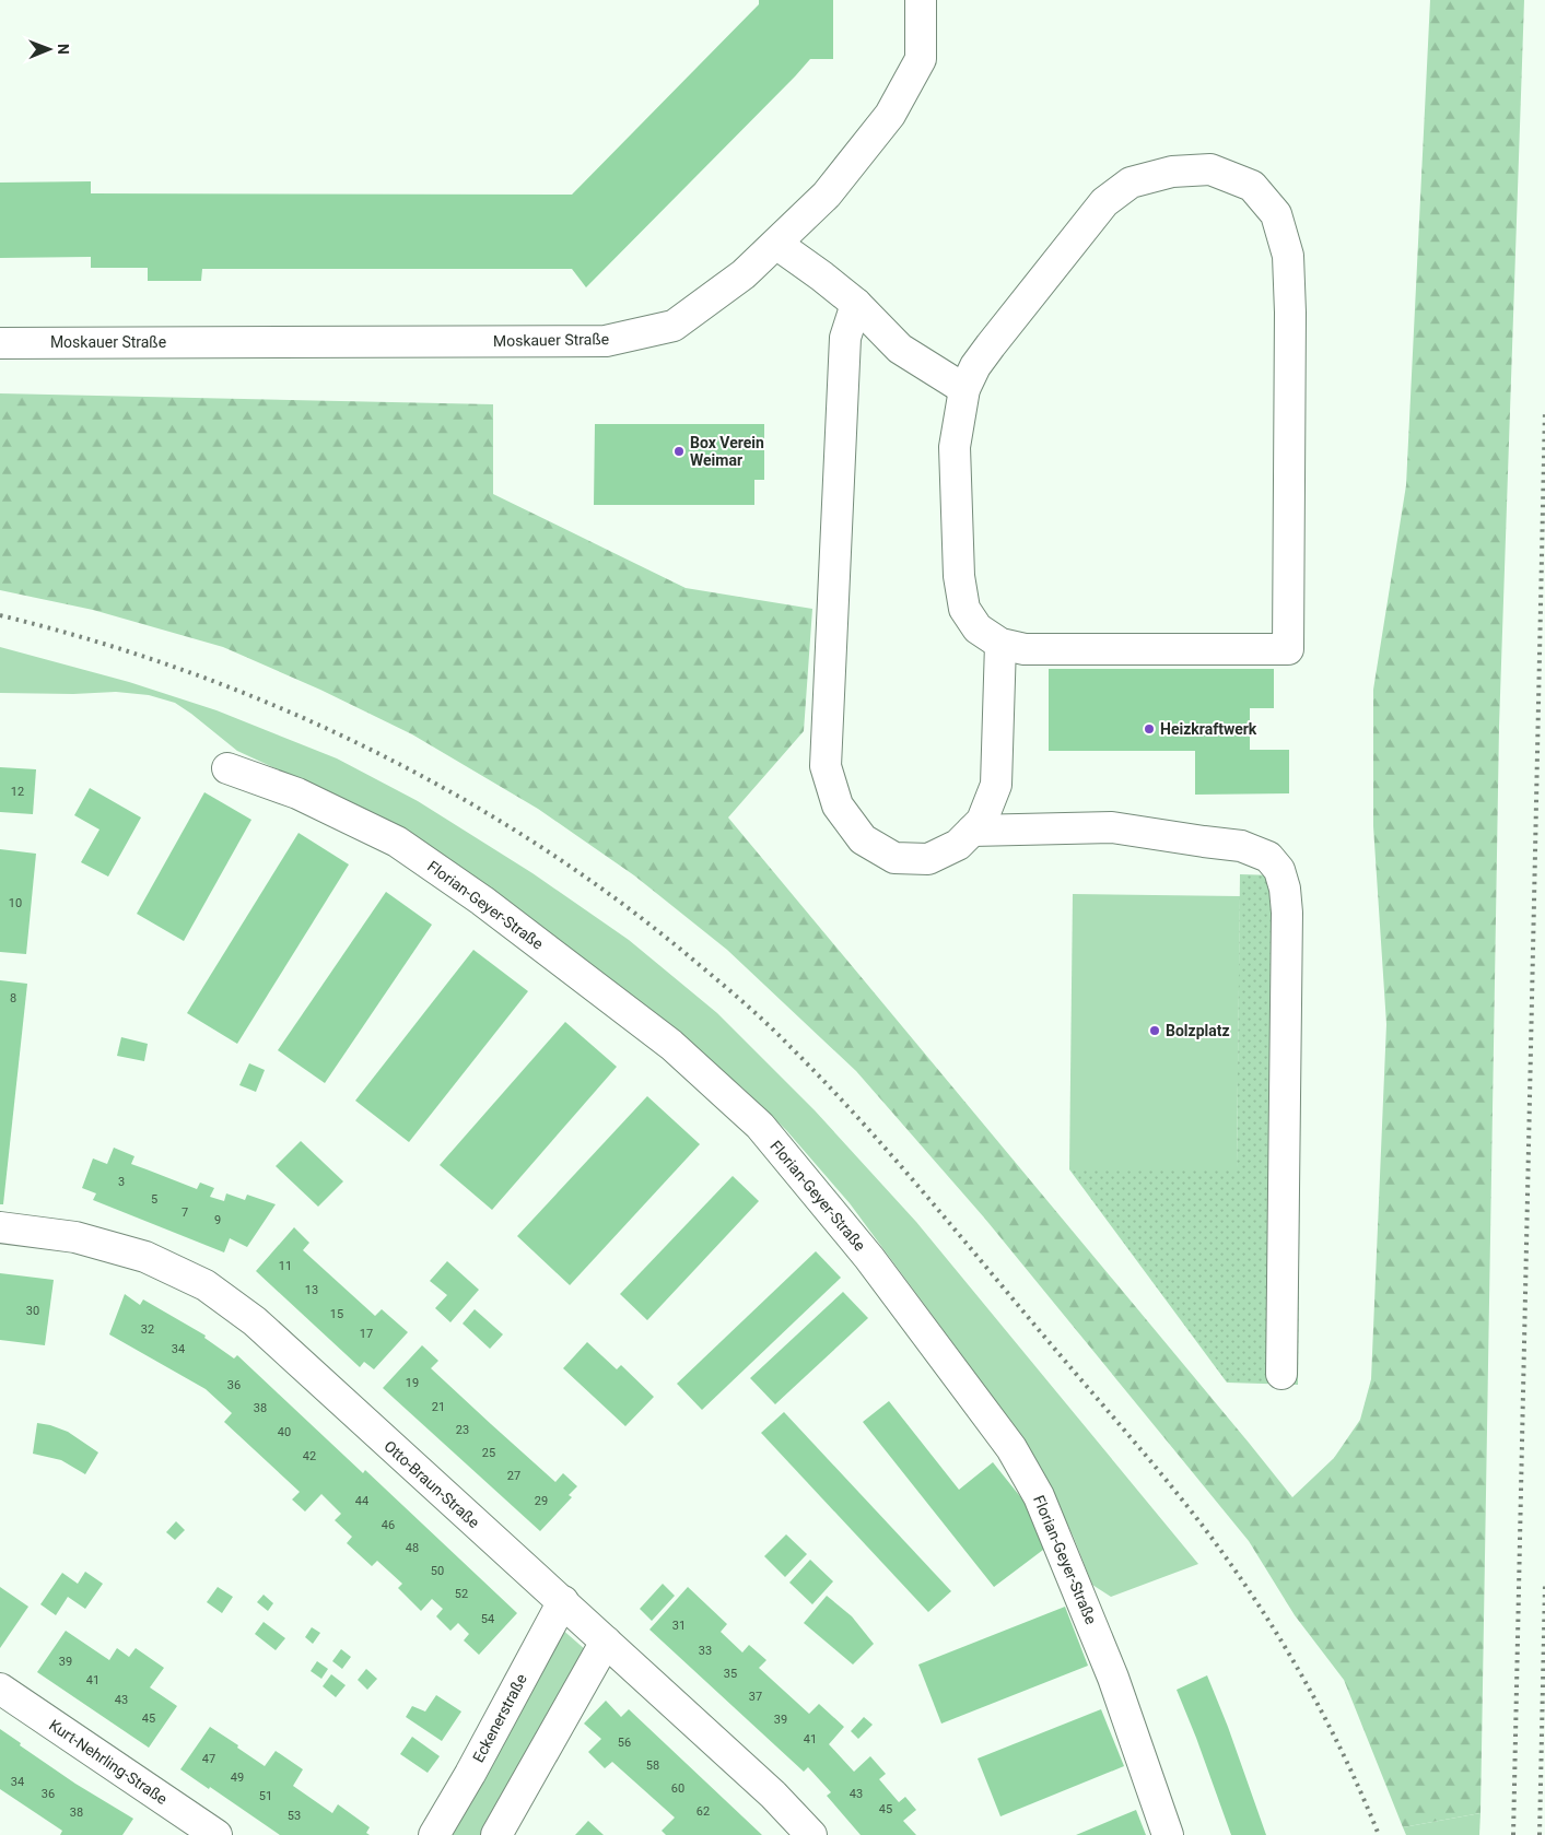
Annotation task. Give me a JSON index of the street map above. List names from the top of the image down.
{
  "streets": {
    "street": [
      "Moskauer Straße",
      "Florian-Geyer-Straße",
      "Otto-Braun-Straße",
      "Eckenerstraße",
      "Kurt-Nehrling-Straße"
    ]
  },
  "crossings": [
    ["Otto-Braun-Straße", "Eckenerstraße"]
  ],
  "places": ["Box Verein Weimar", "Heizkraftwerk", "Bolzplatz"],
  "house_numbers": [
    "12",
    "10",
    "8",
    "3",
    "5",
    "7",
    "9",
    "11",
    "13",
    "30",
    "15",
    "32",
    "17",
    "34",
    "19",
    "36",
    "21",
    "38",
    "23",
    "40",
    "25",
    "42",
    "27",
    "44",
    "29",
    "46",
    "48",
    "50",
    "52",
    "54",
    "31",
    "33",
    "39",
    "35",
    "41",
    "37",
    "43",
    "45",
    "39",
    "41",
    "56",
    "47",
    "58",
    "49",
    "34",
    "60",
    "36",
    "43",
    "51",
    "45",
    "62",
    "38",
    "53"
  ],
  "north": "right"
}
